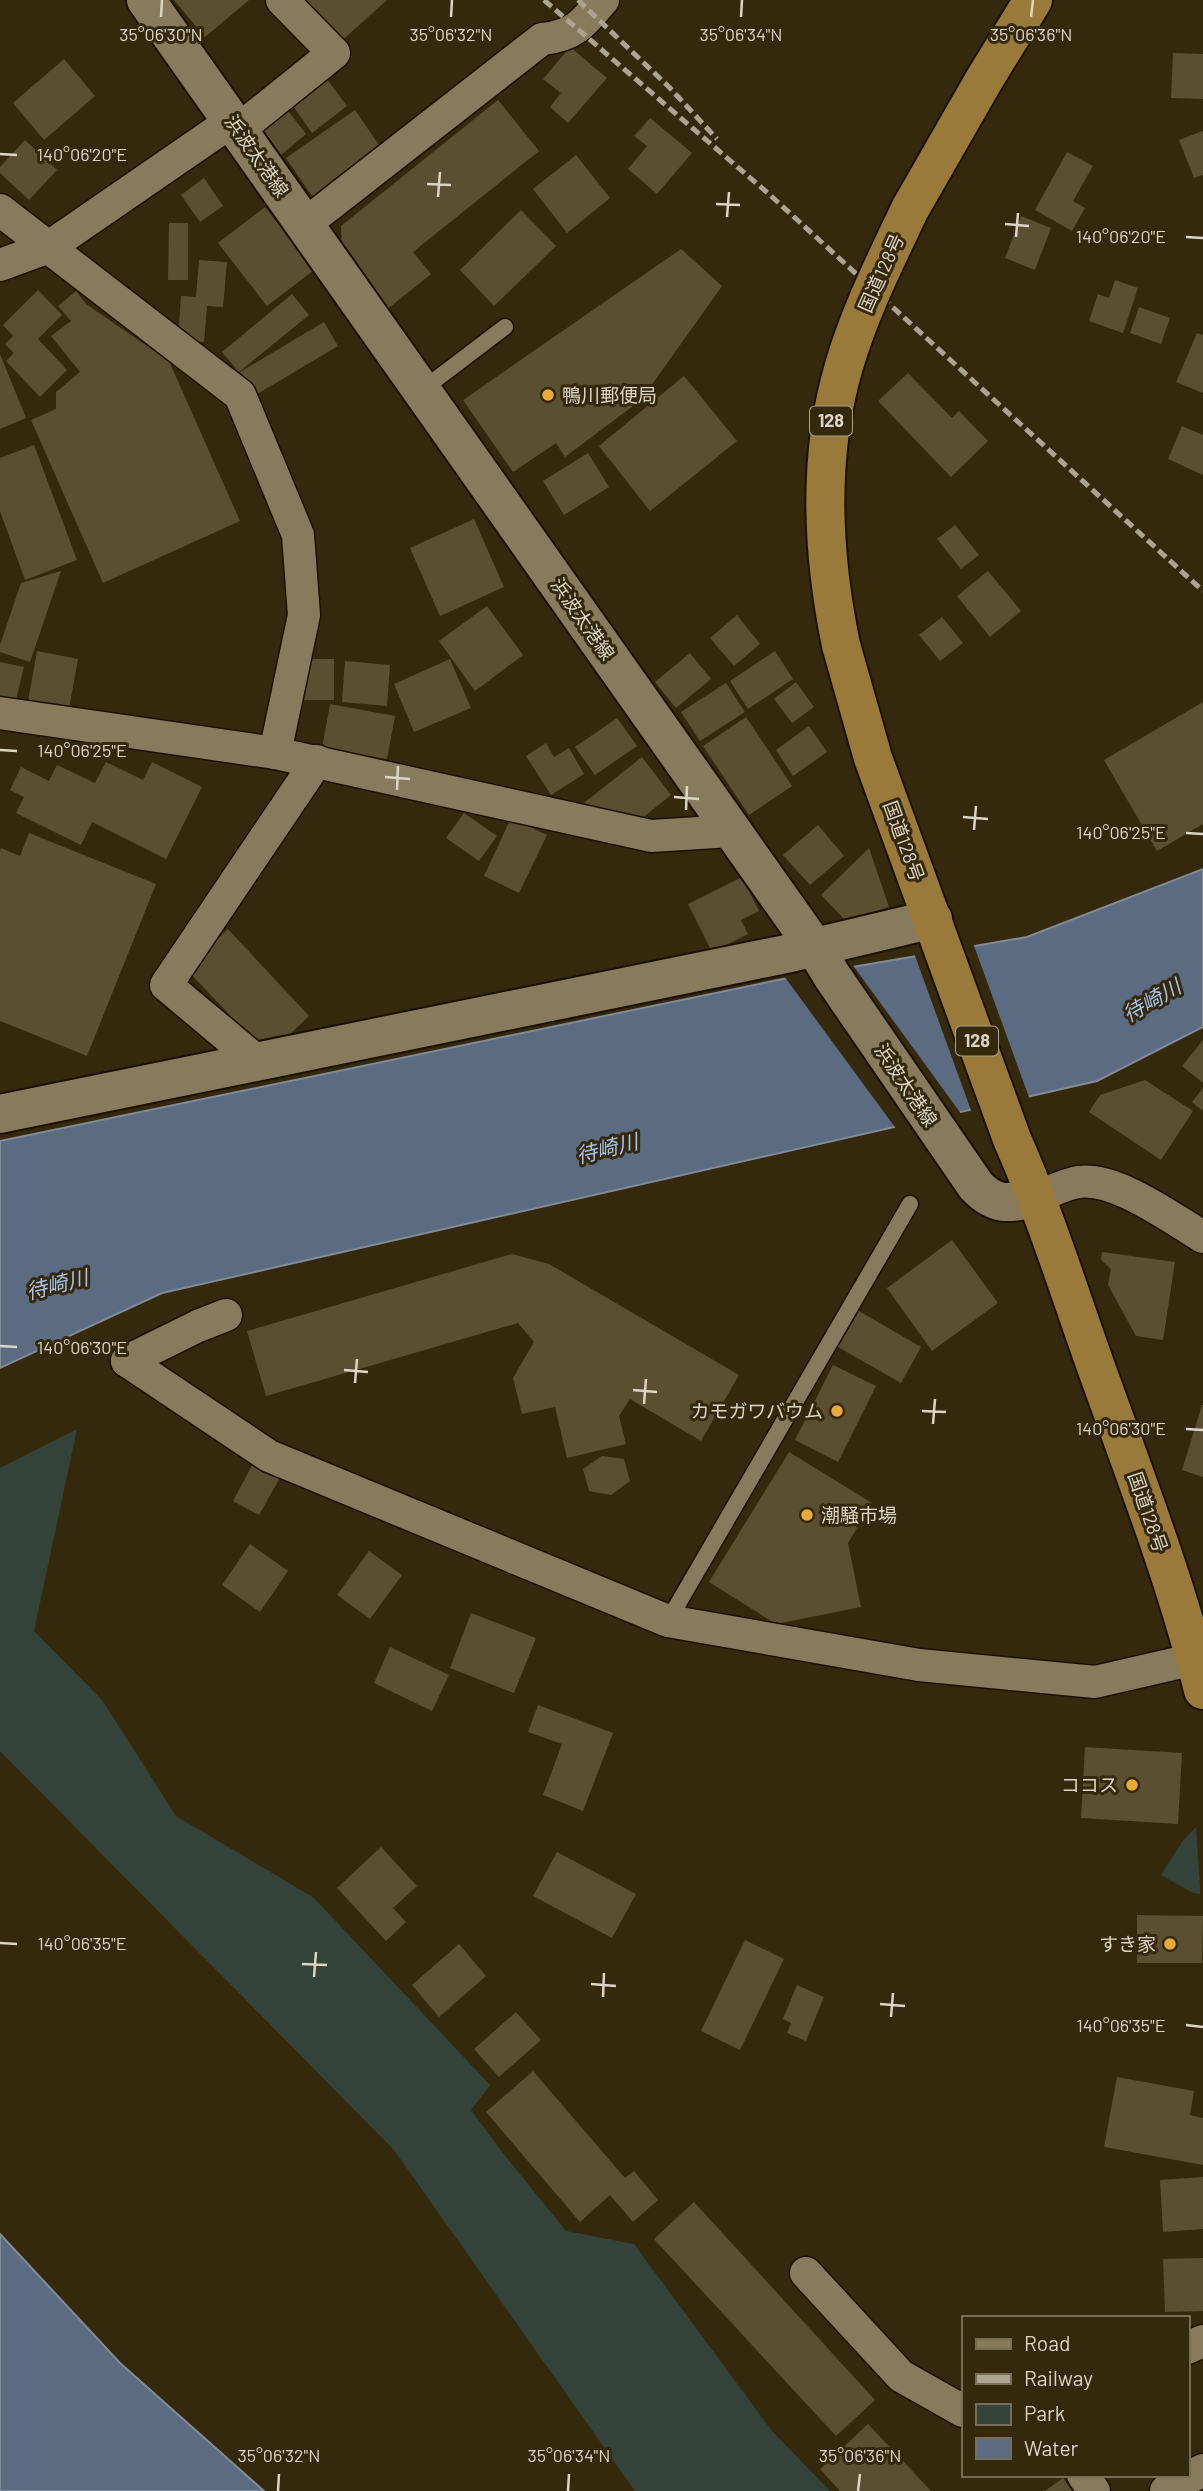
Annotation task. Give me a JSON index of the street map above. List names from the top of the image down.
{
  "streets": {
    "highway": ["国道128号", "128"],
    "main road": ["浜波太港線"]
  },
  "crossings": [
    ["浜波太港線", "国道128号"]
  ],
  "water": ["待崎川"],
  "places": [
    "鴨川郵便局",
    "カモガワバウム",
    "潮騒市場",
    "ココス",
    "すき家"
  ],
  "legend": [
    "Road",
    "Railway",
    "Park",
    "Water"
  ],
  "coordinates": [
    "35°06'30\"N",
    "35°06'32\"N",
    "35°06'34\"N",
    "35°06'36\"N",
    "140°06'20\"E",
    "140°06'25\"E",
    "140°06'30\"E",
    "140°06'35\"E"
  ]
}
